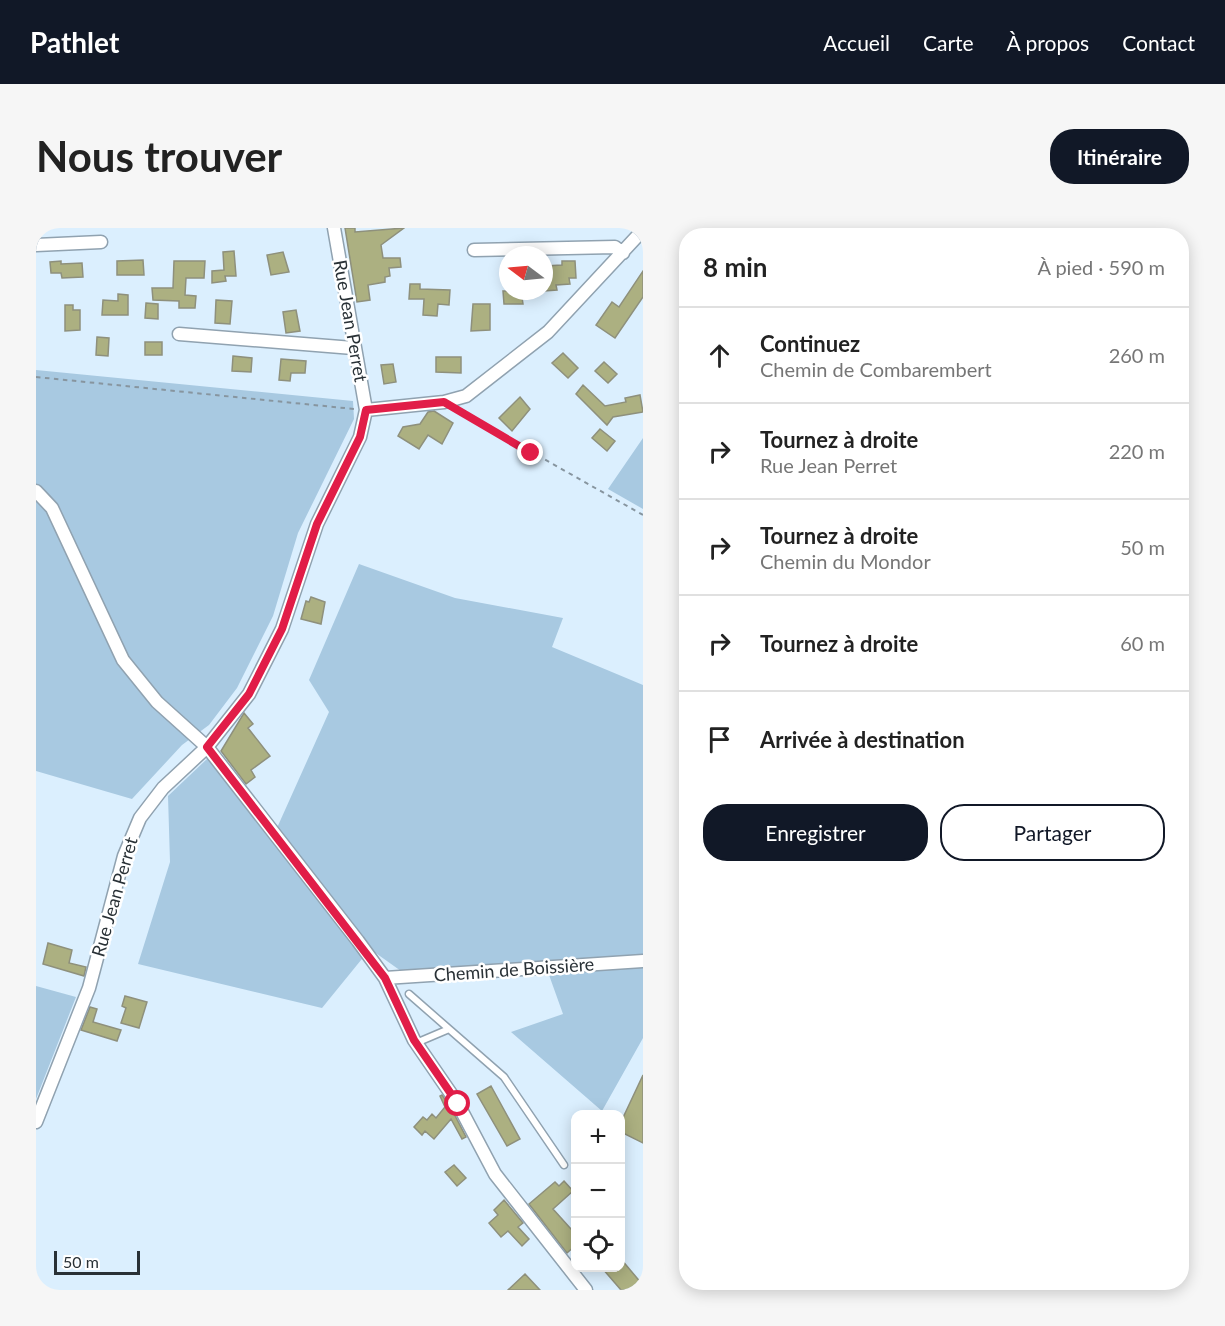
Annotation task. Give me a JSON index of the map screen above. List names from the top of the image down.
{
  "streets": {
    "street": ["Rue Jean Perret", "Chemin de Boissière"]
  },
  "scale_bar": "50 m",
  "north": "left",
  "page": {
    "header": "Pathlet",
    "nav": [
      "Accueil",
      "Carte",
      "À propos",
      "Contact"
    ],
    "buttons": [
      "Itinéraire",
      ["Enregistrer", "Partager"]
    ],
    "title": "Nous trouver",
    "heading": ["8 min", "À pied · 590 m"],
    "list": [
      ["Continuez", "Chemin de Combarembert", "260 m"],
      ["Tournez à droite", "Rue Jean Perret", "220 m"],
      ["Tournez à droite", "Chemin du Mondor", "50 m"],
      ["Tournez à droite", "60 m"],
      "Arrivée à destination"
    ],
    "map_buttons": ["+", "−"],
    "scale": "50 m"
  }
}
